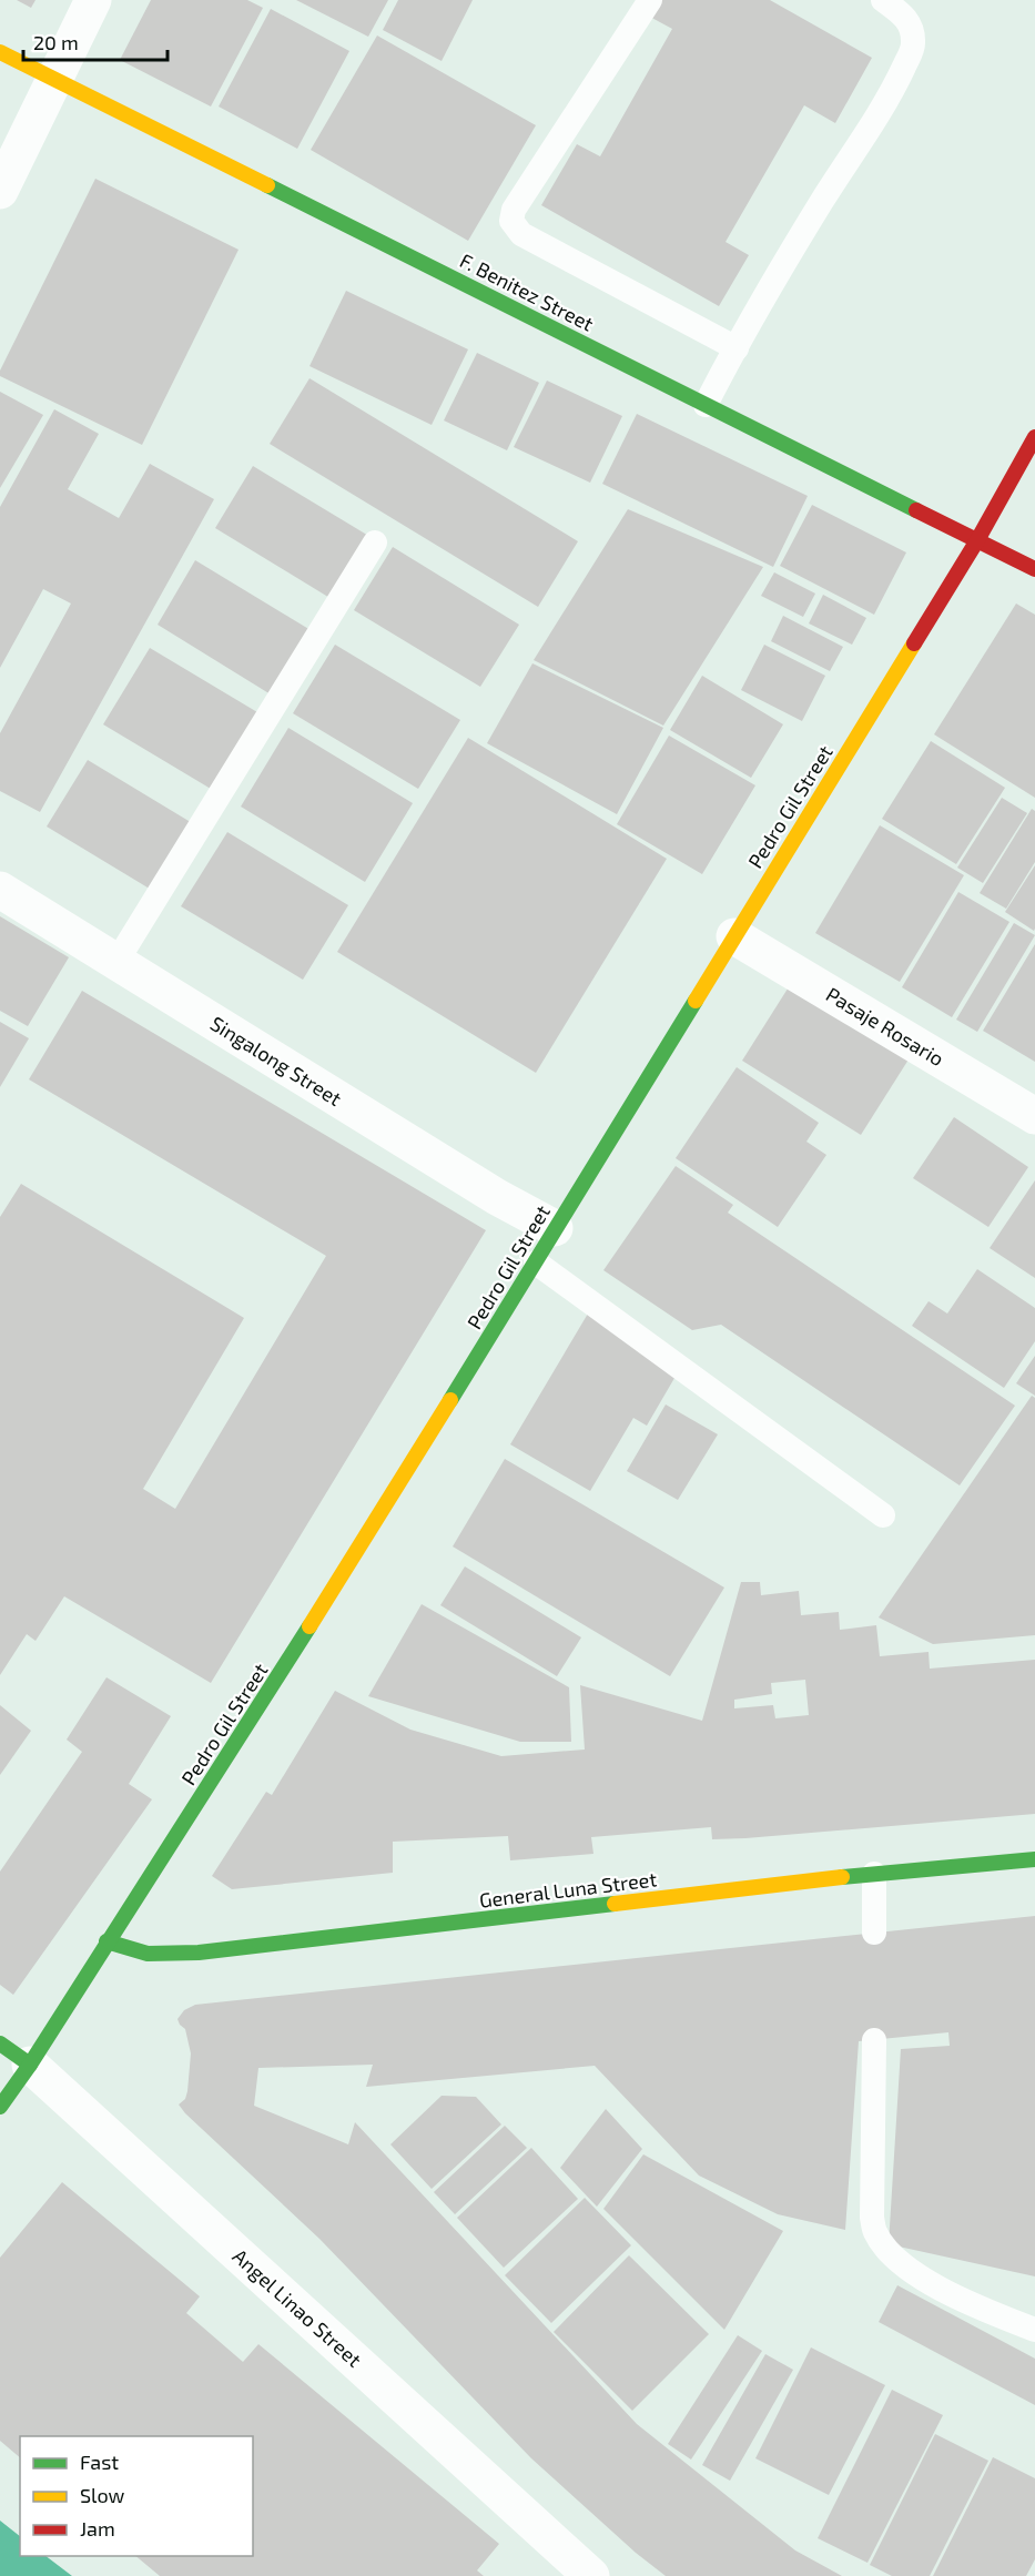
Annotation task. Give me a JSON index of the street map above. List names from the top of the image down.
{
  "streets": {
    "main road": [
      "F. Benitez Street",
      "Pedro Gil Street",
      "General Luna Street",
      "Angel Linao Street"
    ],
    "street": ["Pasaje Rosario", "Singalong Street"]
  },
  "crossings": [
    ["F. Benitez Street", "Pedro Gil Street"],
    ["Pedro Gil Street", "Pasaje Rosario"],
    ["Pedro Gil Street", "Singalong Street"],
    ["Pedro Gil Street", "General Luna Street"],
    ["Pedro Gil Street", "Angel Linao Street"]
  ],
  "legend": ["Fast", "Slow", "Jam"],
  "scale_bar": "20 m"
}
